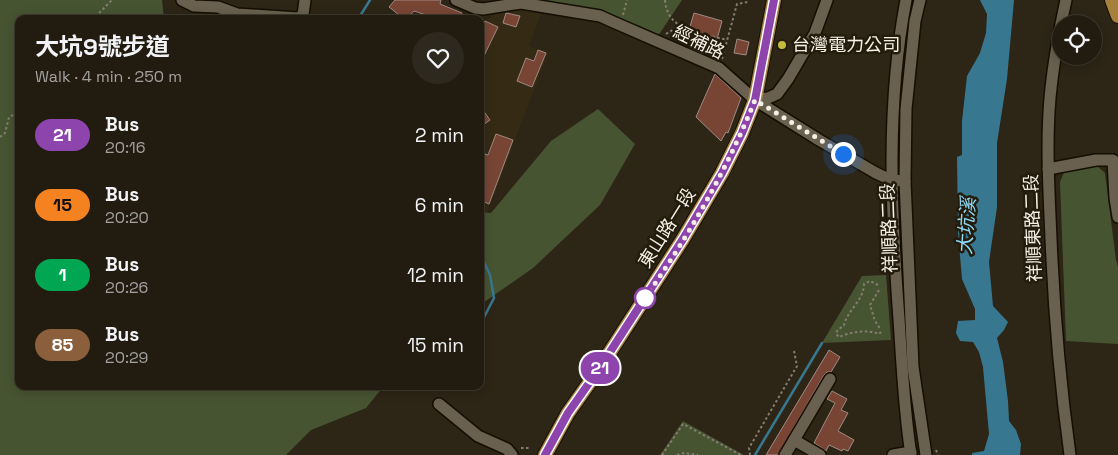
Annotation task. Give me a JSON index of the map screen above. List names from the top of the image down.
{
  "streets": {
    "main road": ["東山路一段"],
    "street": ["經補路", "祥順路二段", "祥順東路二段"]
  },
  "crossings": [
    ["經補路", "東山路一段"],
    ["經補路", "祥順路二段"]
  ],
  "water": ["大坑溪"],
  "places": ["台灣電力公司"],
  "lines": ["bus line 21"],
  "page": {
    "on_map": "21",
    "heading": ["大坑9號步道", "Walk · 4 min · 250 m"],
    "list": [
      {
        "mark": "21",
        "name": "Bus",
        "note": "20:16",
        "value": "2 min"
      },
      {
        "mark": "15",
        "name": "Bus",
        "note": "20:20",
        "value": "6 min"
      },
      {
        "mark": "1",
        "name": "Bus",
        "note": "20:26",
        "value": "12 min"
      },
      {
        "mark": "85",
        "name": "Bus",
        "note": "20:29",
        "value": "15 min"
      }
    ]
  }
}
